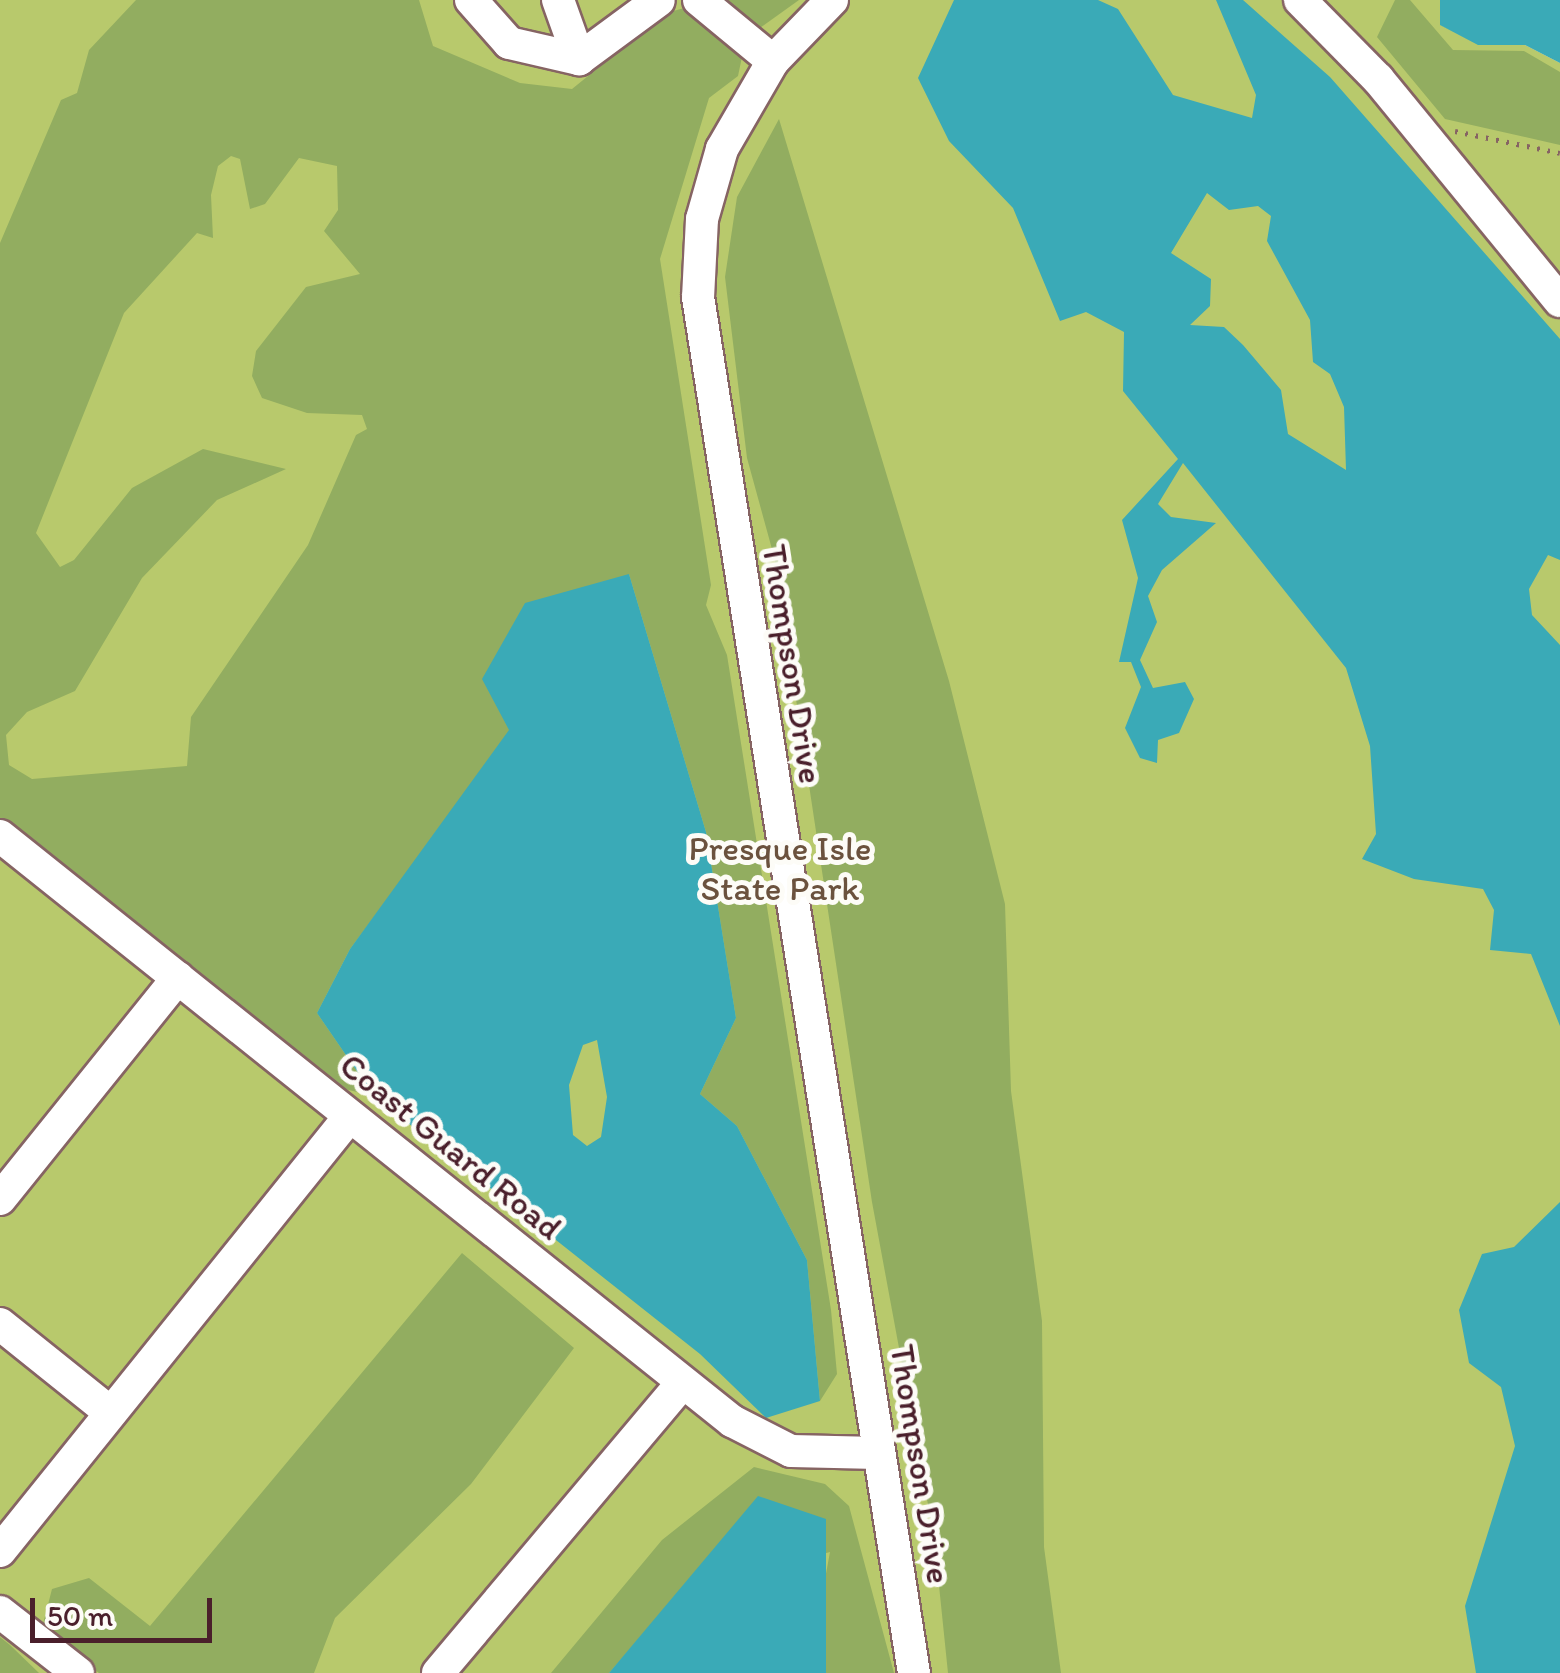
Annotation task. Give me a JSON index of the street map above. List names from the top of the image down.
{
  "streets": {
    "street": ["Thompson Drive", "Coast Guard Road"]
  },
  "crossings": [
    ["Thompson Drive", "Coast Guard Road"]
  ],
  "parks": ["Presque Isle State Park"],
  "scale_bar": "50 m"
}
